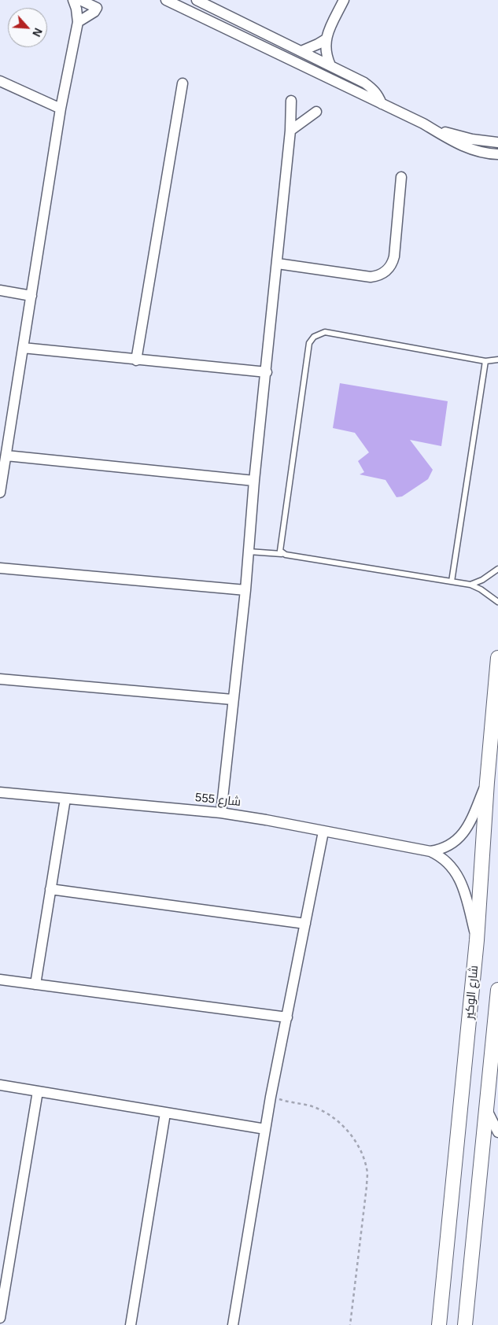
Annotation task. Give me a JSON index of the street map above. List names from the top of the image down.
{
  "streets": {
    "main road": ["شارع الوكير"],
    "street": ["شارع 555"]
  },
  "crossings": [
    ["شارع 555", "شارع الوكير"]
  ],
  "north": "bottom right"
}
